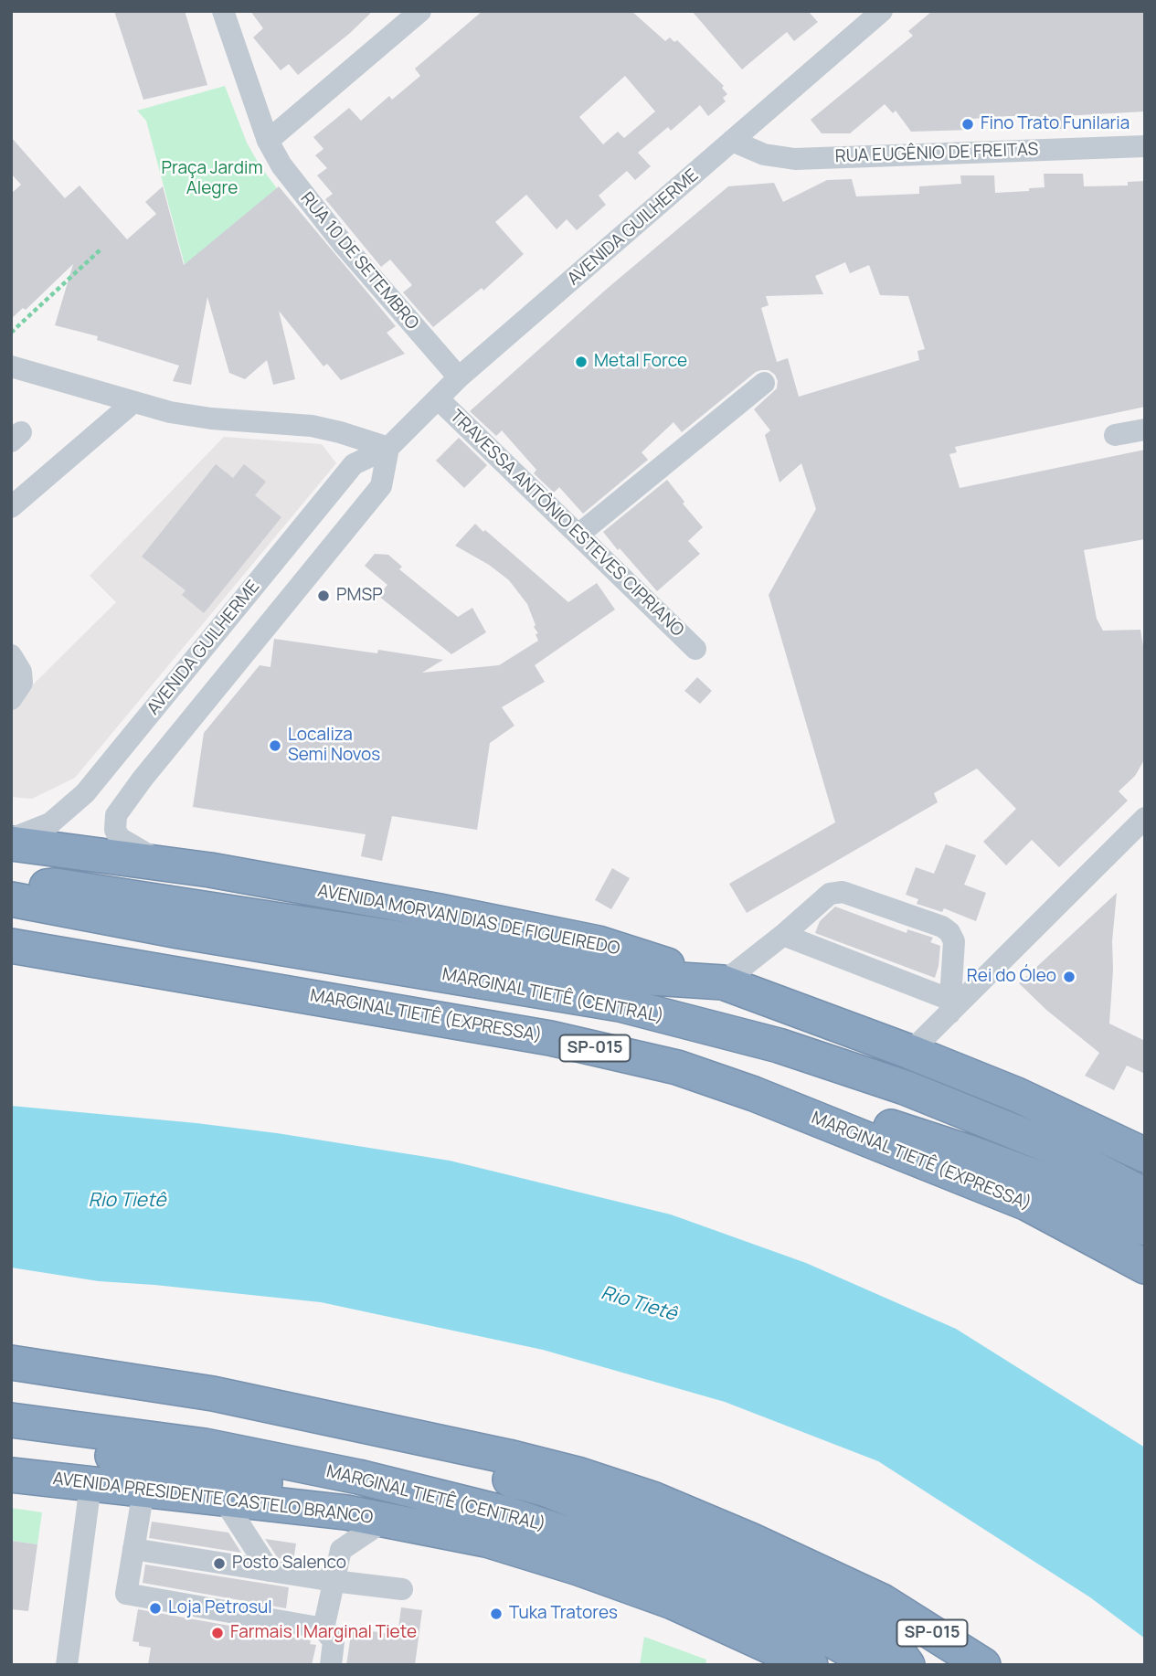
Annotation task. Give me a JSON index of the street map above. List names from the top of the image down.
{
  "streets": {
    "highway": [
      "AVENIDA MORVAN DIAS DE FIGUEIREDO",
      "MARGINAL TIETÊ (CENTRAL)",
      "MARGINAL TIETÊ (EXPRESSA)",
      "SP-015",
      "AVENIDA PRESIDENTE CASTELO BRANCO"
    ],
    "street": [
      "RUA EUGÊNIO DE FREITAS",
      "AVENIDA GUILHERME",
      "RUA 10 DE SETEMBRO",
      "TRAVESSA ANTÔNIO ESTEVES CIPRIANO"
    ]
  },
  "crossings": [
    ["RUA EUGÊNIO DE FREITAS", "AVENIDA GUILHERME"],
    ["AVENIDA GUILHERME", "RUA 10 DE SETEMBRO"],
    ["AVENIDA GUILHERME", "TRAVESSA ANTÔNIO ESTEVES CIPRIANO"],
    ["AVENIDA GUILHERME", "AVENIDA MORVAN DIAS DE FIGUEIREDO"]
  ],
  "water": ["Rio Tietê"],
  "parks": ["Praça Jardim Alegre"],
  "places": [
    "Fino Trato Funilaria",
    "Metal Force",
    "PMSP",
    "Localiza Semi Novos",
    "Rei do Óleo",
    "Posto Salenco",
    "Loja Petrosul",
    "Tuka Tratores",
    "Farmais | Marginal Tiete"
  ]
}
